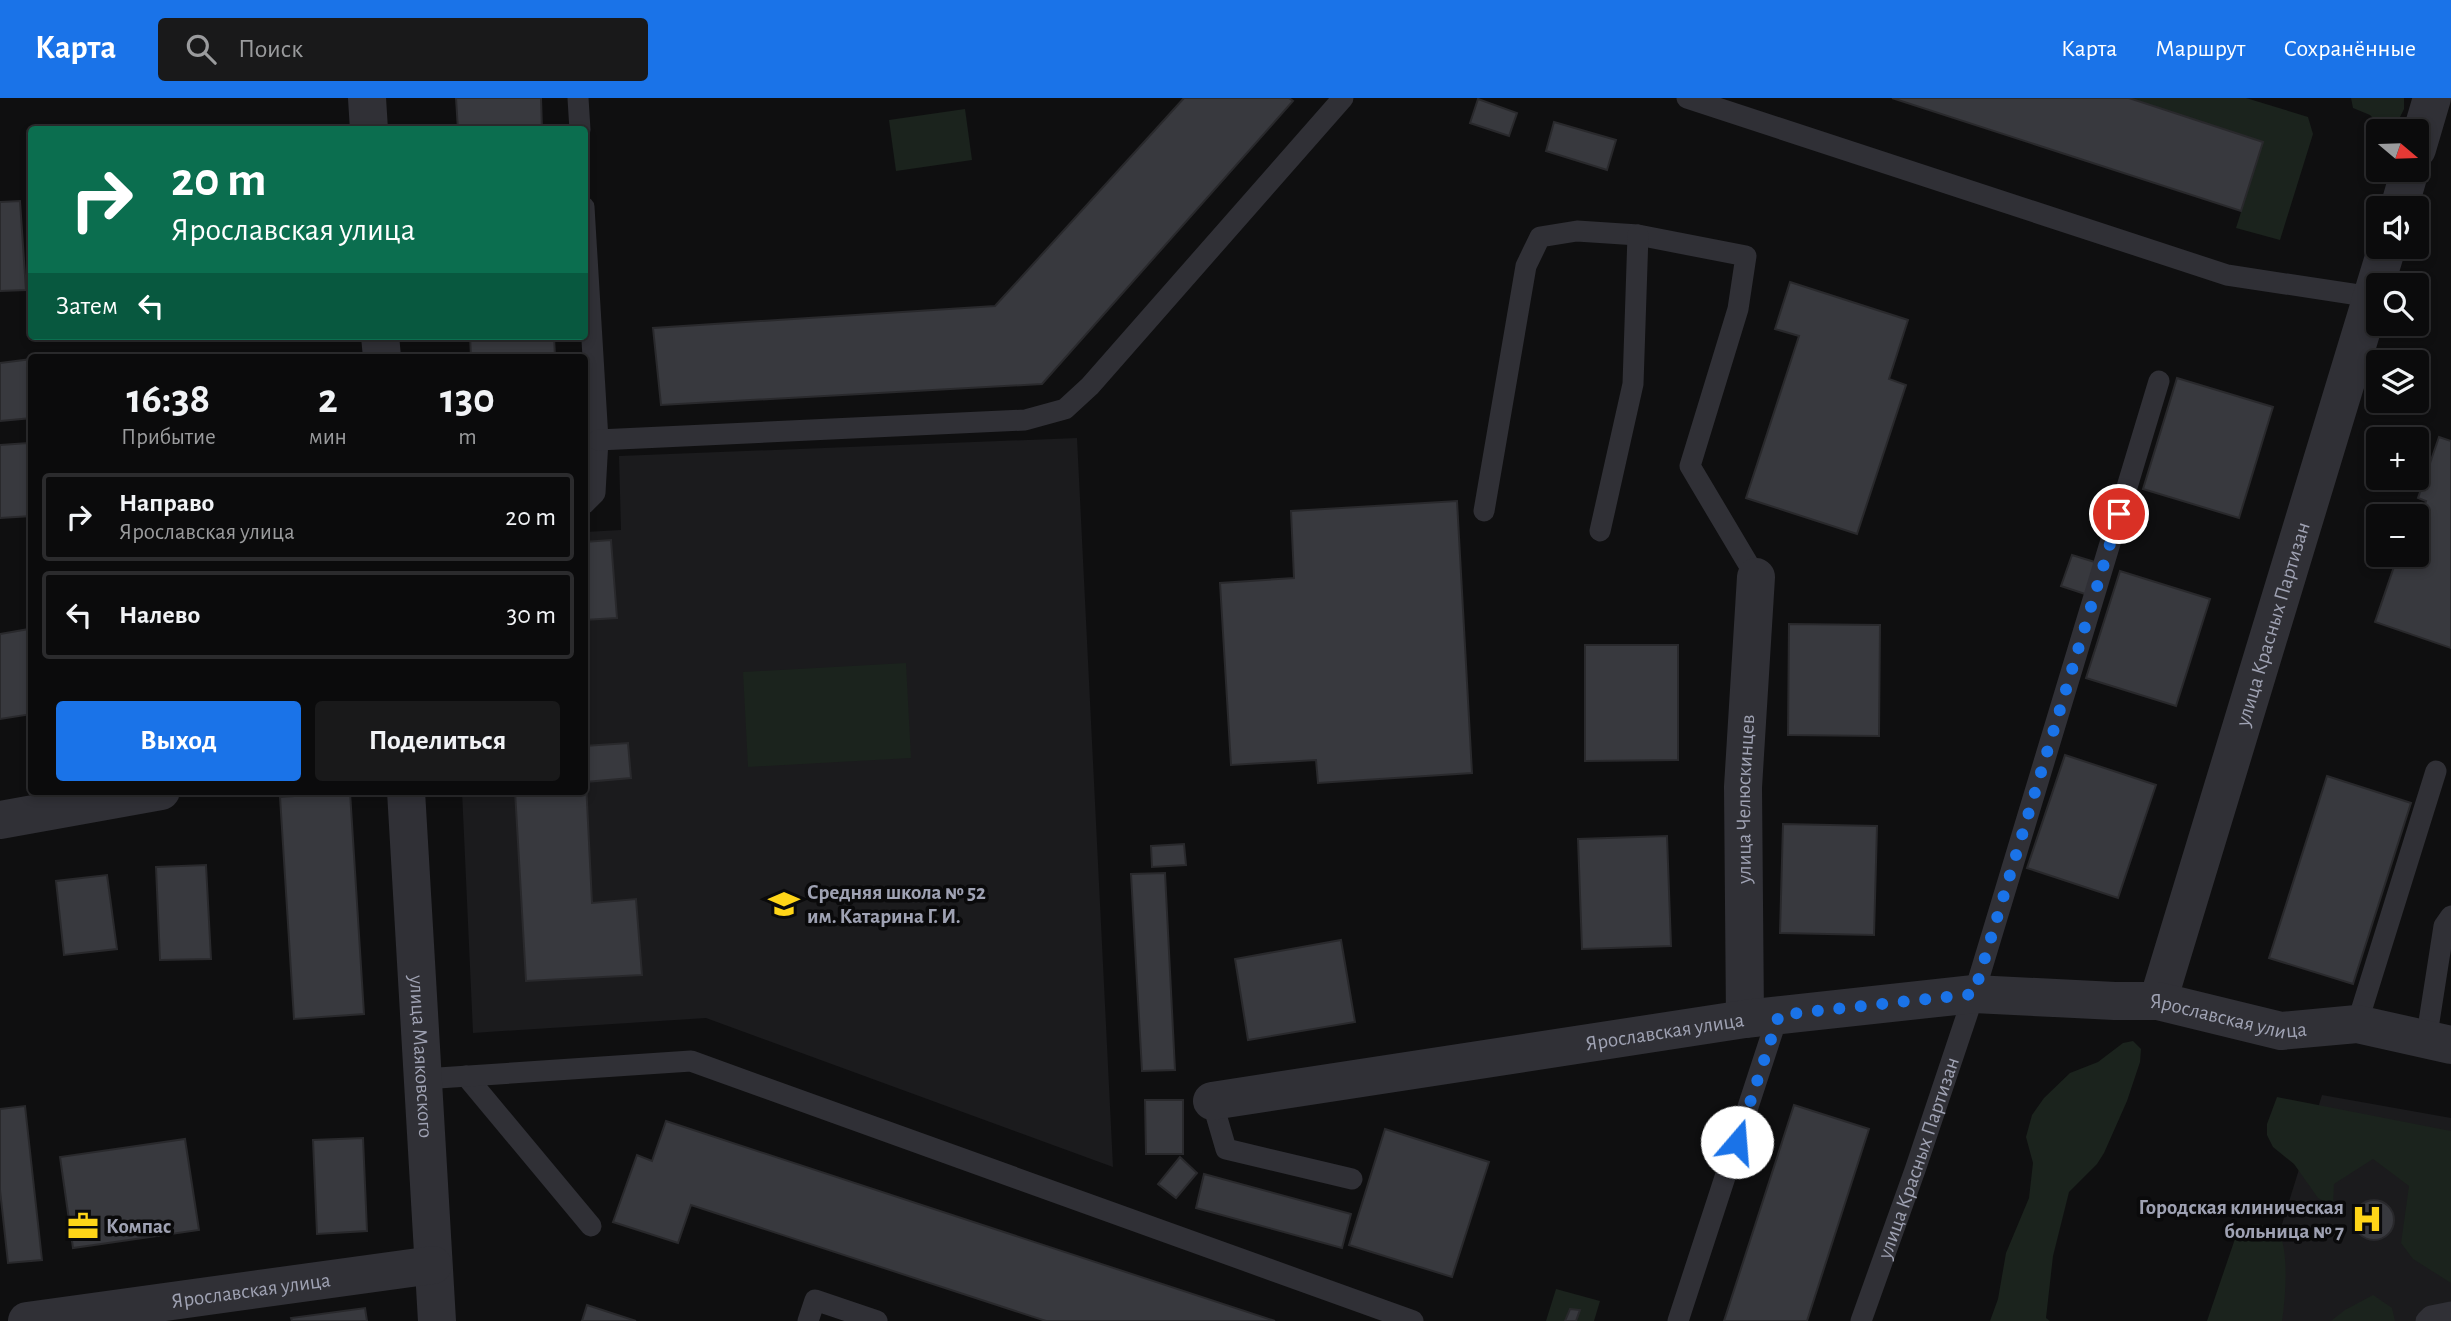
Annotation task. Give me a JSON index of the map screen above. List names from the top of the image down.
{
  "streets": {
    "street": [
      "улица Красных Партизан",
      "улица Челюскинцев",
      "Ярославская улица",
      "улица Маяковского"
    ]
  },
  "crossings": [
    ["улица Красных Партизан", "Ярославская улица"],
    ["улица Челюскинцев", "Ярославская улица"],
    ["Ярославская улица", "улица Маяковского"]
  ],
  "places": {
    "school or university": ["Средняя школа № 52 им. Катарина Г. И."],
    "hospital": ["Городская клиническая больница № 7"],
    "office": ["Компас"]
  },
  "north": "right",
  "page": {
    "header": "Карта",
    "search": "Поиск",
    "nav": ["Карта", "Маршрут", "Сохранённые"],
    "map_buttons": ["+", "−"],
    "turn": ["20 m", "Ярославская улица"],
    "then": "Затем",
    "eta": [
      "16:38",
      "Прибытие",
      "2",
      "мин",
      "130",
      "m"
    ],
    "list": [
      {
        "name": "Направо",
        "note": "Ярославская улица",
        "value": "20 m"
      },
      {
        "name": "Налево",
        "value": "30 m"
      }
    ],
    "buttons": ["Выход", "Поделиться"]
  }
}
